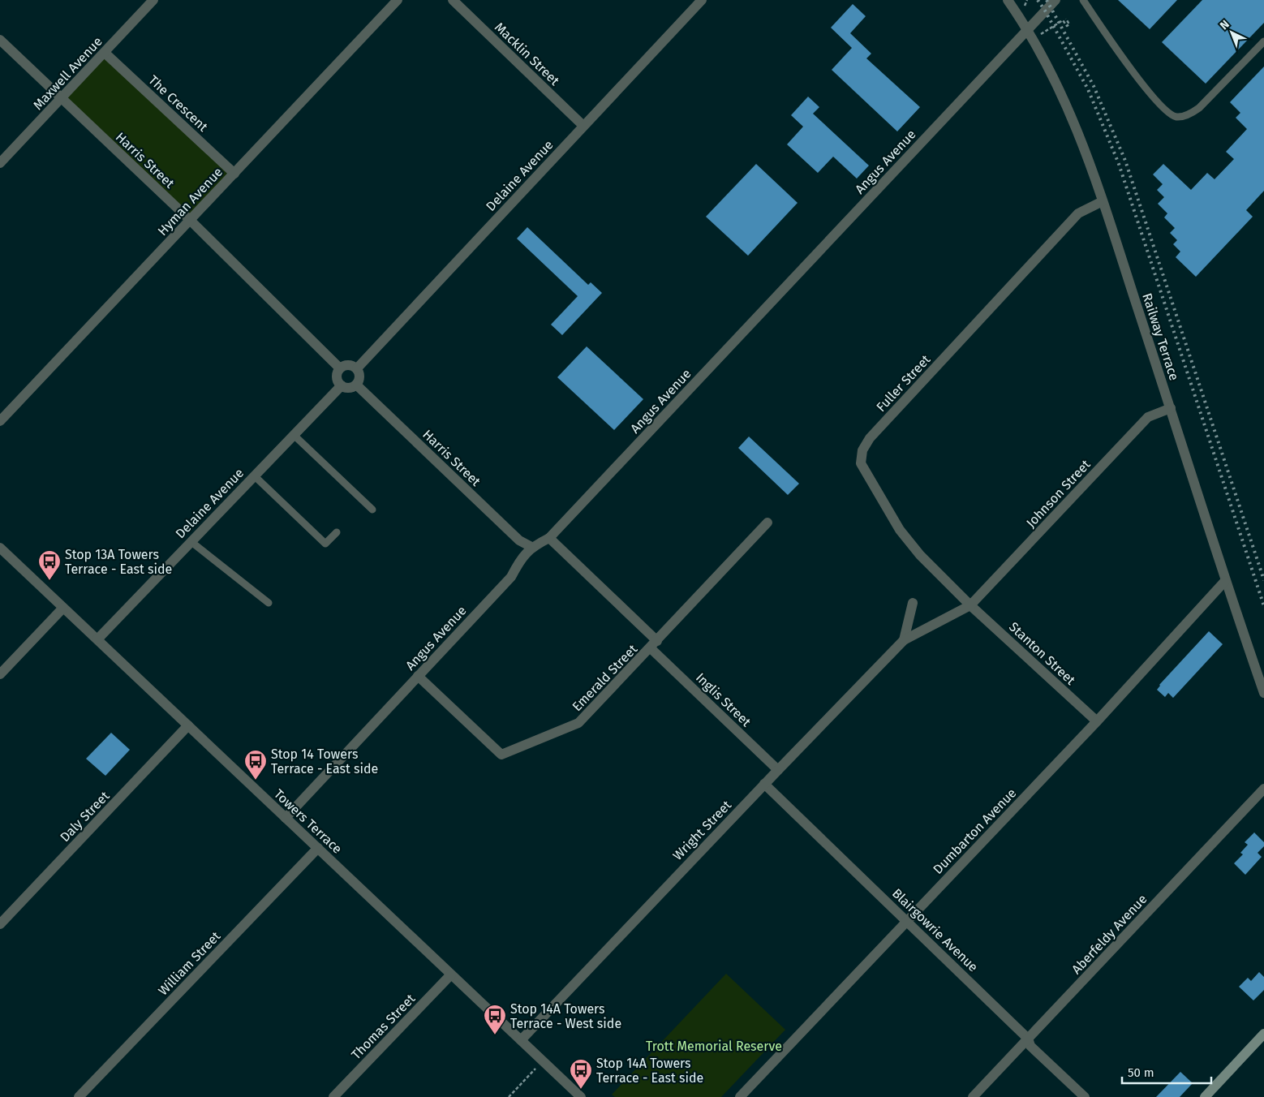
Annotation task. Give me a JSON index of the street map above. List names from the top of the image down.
{
  "streets": {
    "street": [
      "Macklin Street",
      "Maxwell Avenue",
      "The Crescent",
      "Harris Street",
      "Angus Avenue",
      "Delaine Avenue",
      "Hyman Avenue",
      "Railway Terrace",
      "Fuller Street",
      "Johnson Street",
      "Stanton Street",
      "Emerald Street",
      "Inglis Street",
      "Daly Street",
      "Towers Terrace",
      "Wright Street",
      "Dumbarton Avenue",
      "Blairgowrie Avenue",
      "Aberfeldy Avenue",
      "William Street",
      "Thomas Street"
    ]
  },
  "crossings": [
    ["Macklin Street", "Delaine Avenue"],
    ["Maxwell Avenue", "The Crescent"],
    ["Maxwell Avenue", "Harris Street"],
    ["The Crescent", "Hyman Avenue"],
    ["Harris Street", "Angus Avenue"],
    ["Harris Street", "Delaine Avenue"],
    ["Harris Street", "Hyman Avenue"],
    ["Angus Avenue", "Railway Terrace"],
    ["Angus Avenue", "Emerald Street"],
    ["Angus Avenue", "Inglis Street"],
    ["Angus Avenue", "Towers Terrace"],
    ["Delaine Avenue", "Towers Terrace"],
    ["Railway Terrace", "Fuller Street"],
    ["Railway Terrace", "Johnson Street"],
    ["Railway Terrace", "Dumbarton Avenue"],
    ["Fuller Street", "Johnson Street"],
    ["Fuller Street", "Stanton Street"],
    ["Fuller Street", "Wright Street"],
    ["Johnson Street", "Stanton Street"],
    ["Johnson Street", "Wright Street"],
    ["Stanton Street", "Wright Street"],
    ["Stanton Street", "Dumbarton Avenue"],
    ["Emerald Street", "Inglis Street"],
    ["Inglis Street", "Wright Street"],
    ["Daly Street", "Towers Terrace"],
    ["Towers Terrace", "Wright Street"],
    ["Towers Terrace", "William Street"],
    ["Towers Terrace", "Thomas Street"],
    ["Wright Street", "Blairgowrie Avenue"],
    ["Dumbarton Avenue", "Blairgowrie Avenue"],
    ["Blairgowrie Avenue", "Aberfeldy Avenue"]
  ],
  "parks": ["Trott Memorial Reserve"],
  "places": {
    "bus stop": [
      "Stop 13A Towers Terrace - East side",
      "Stop 14 Towers Terrace - East side",
      "Stop 14A Towers Terrace - West side",
      "Stop 14A Towers Terrace - East side"
    ]
  },
  "scale_bar": "50 m",
  "north": "top left"
}
